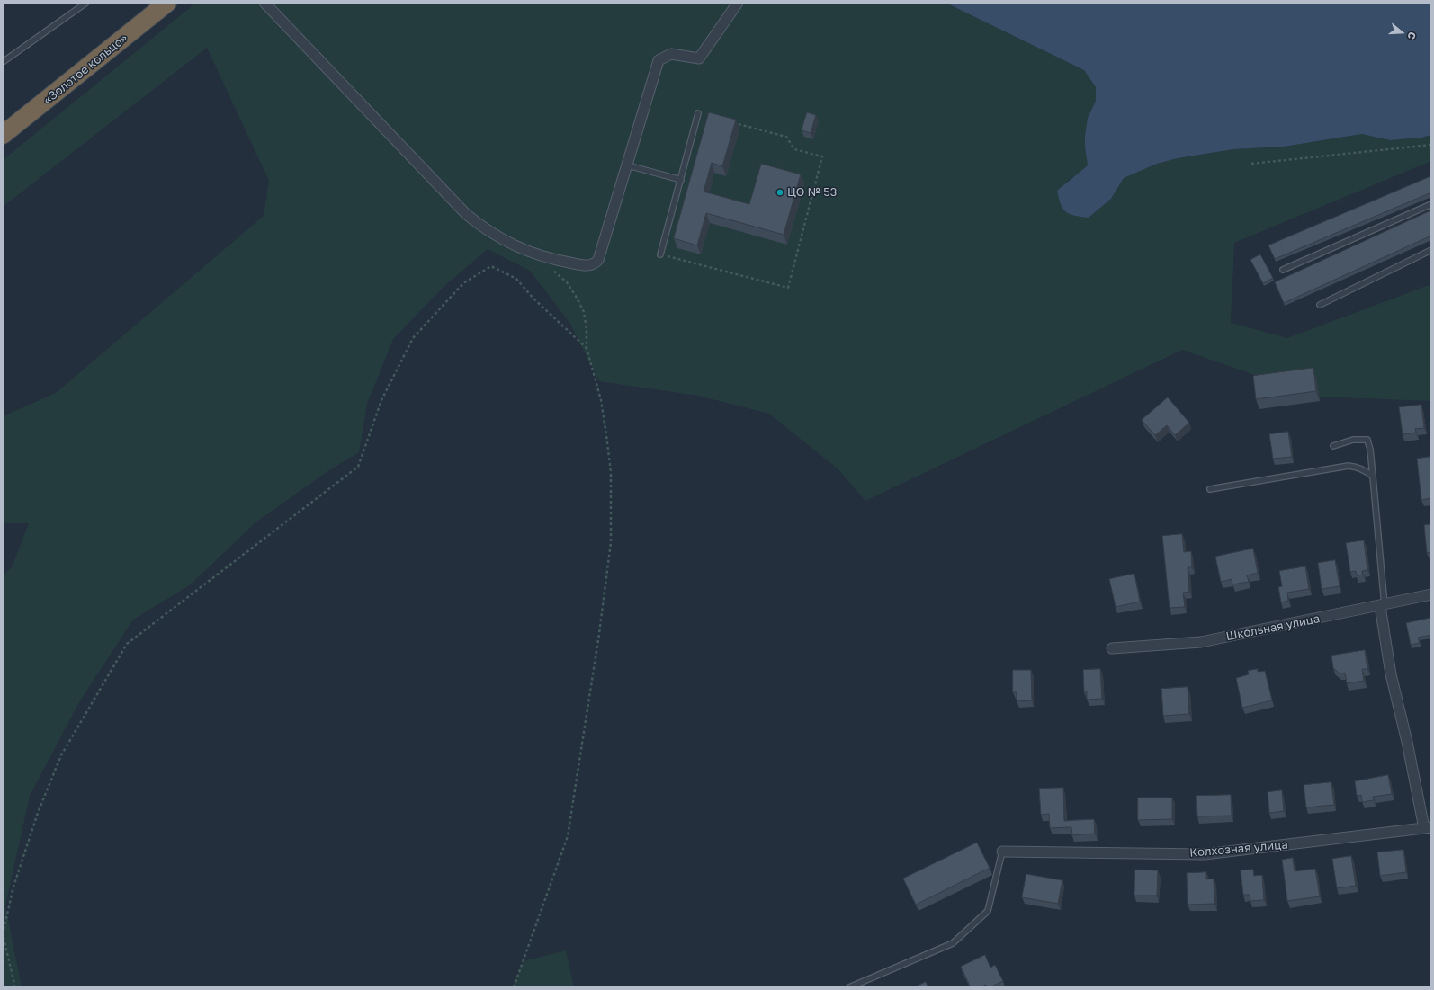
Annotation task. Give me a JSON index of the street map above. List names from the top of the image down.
{
  "streets": {
    "highway": ["«Золотое кольцо»"],
    "street": ["Школьная улица", "Колхозная улица"]
  },
  "places": ["ЦО № 53"],
  "north": "right"
}
